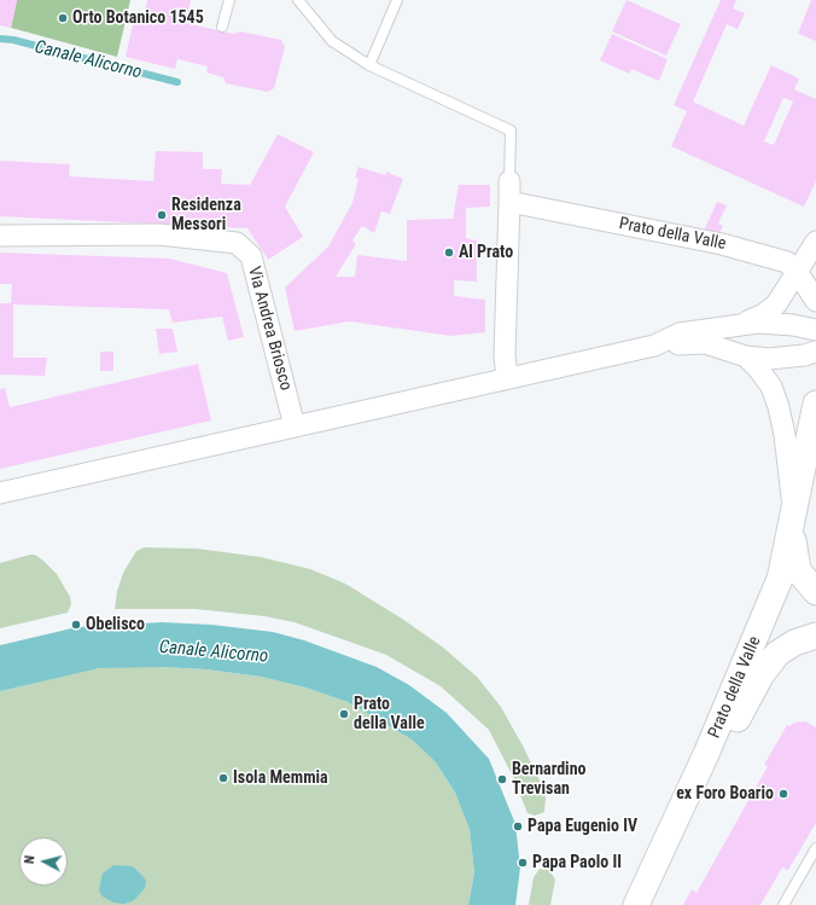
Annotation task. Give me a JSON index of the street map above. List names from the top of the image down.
{
  "streets": {
    "street": ["Prato della Valle", "Via Andrea Briosco"]
  },
  "crossings": [
    ["Prato della Valle", "Via Andrea Briosco"]
  ],
  "water": ["Canale Alicorno"],
  "places": [
    "Orto Botanico 1545",
    "Residenza Messori",
    "Al Prato",
    "Obelisco",
    "Prato della Valle",
    "Isola Memmia",
    "Bernardino Trevisan",
    "ex Foro Boario",
    "Papa Eugenio IV",
    "Papa Paolo II"
  ],
  "north": "left"
}
